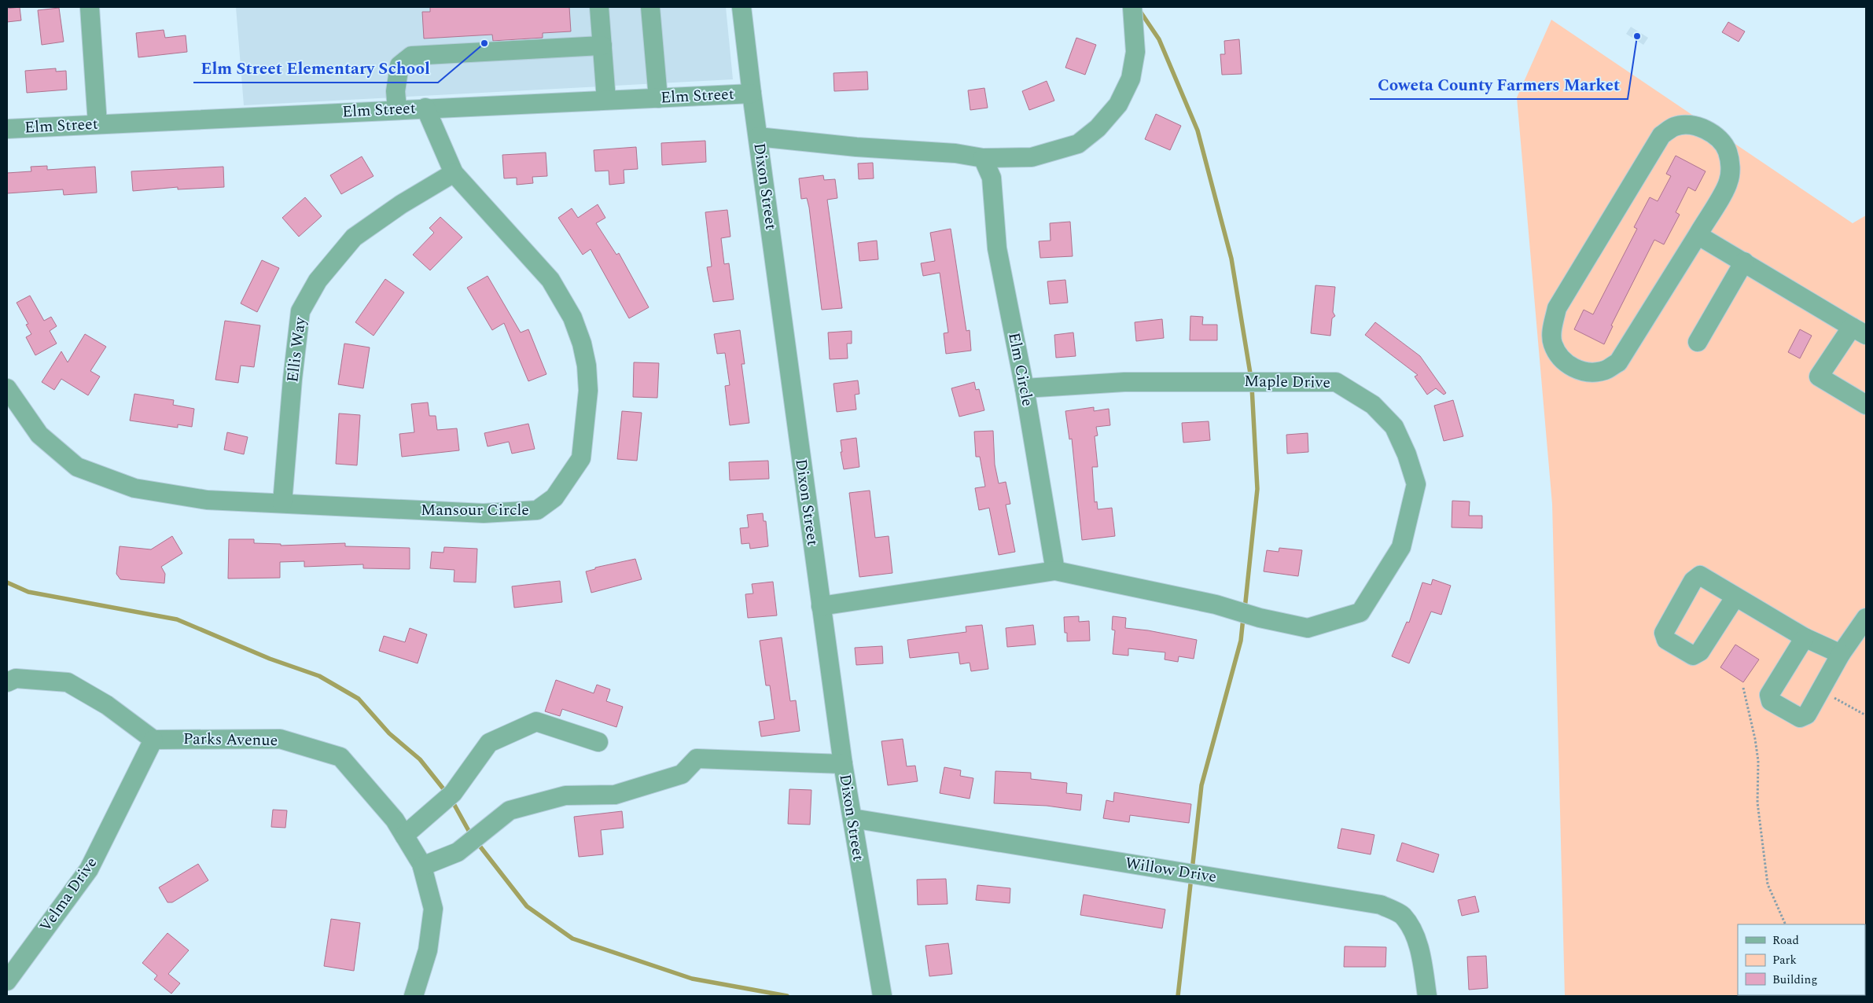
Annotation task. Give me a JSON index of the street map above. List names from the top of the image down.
{
  "streets": {
    "street": [
      "Elm Street",
      "Dixon Street",
      "Ellis Way",
      "Elm Circle",
      "Maple Drive",
      "Mansour Circle",
      "Parks Avenue",
      "Willow Drive",
      "Velma Drive"
    ]
  },
  "crossings": [
    ["Elm Street", "Dixon Street"],
    ["Elm Street", "Mansour Circle"],
    ["Dixon Street", "Willow Drive"],
    ["Ellis Way", "Mansour Circle"],
    ["Elm Circle", "Maple Drive"],
    ["Parks Avenue", "Velma Drive"]
  ],
  "places": ["Coweta County Farmers Market", "Elm Street Elementary School"],
  "legend": ["Road", "Park", "Building"]
}
